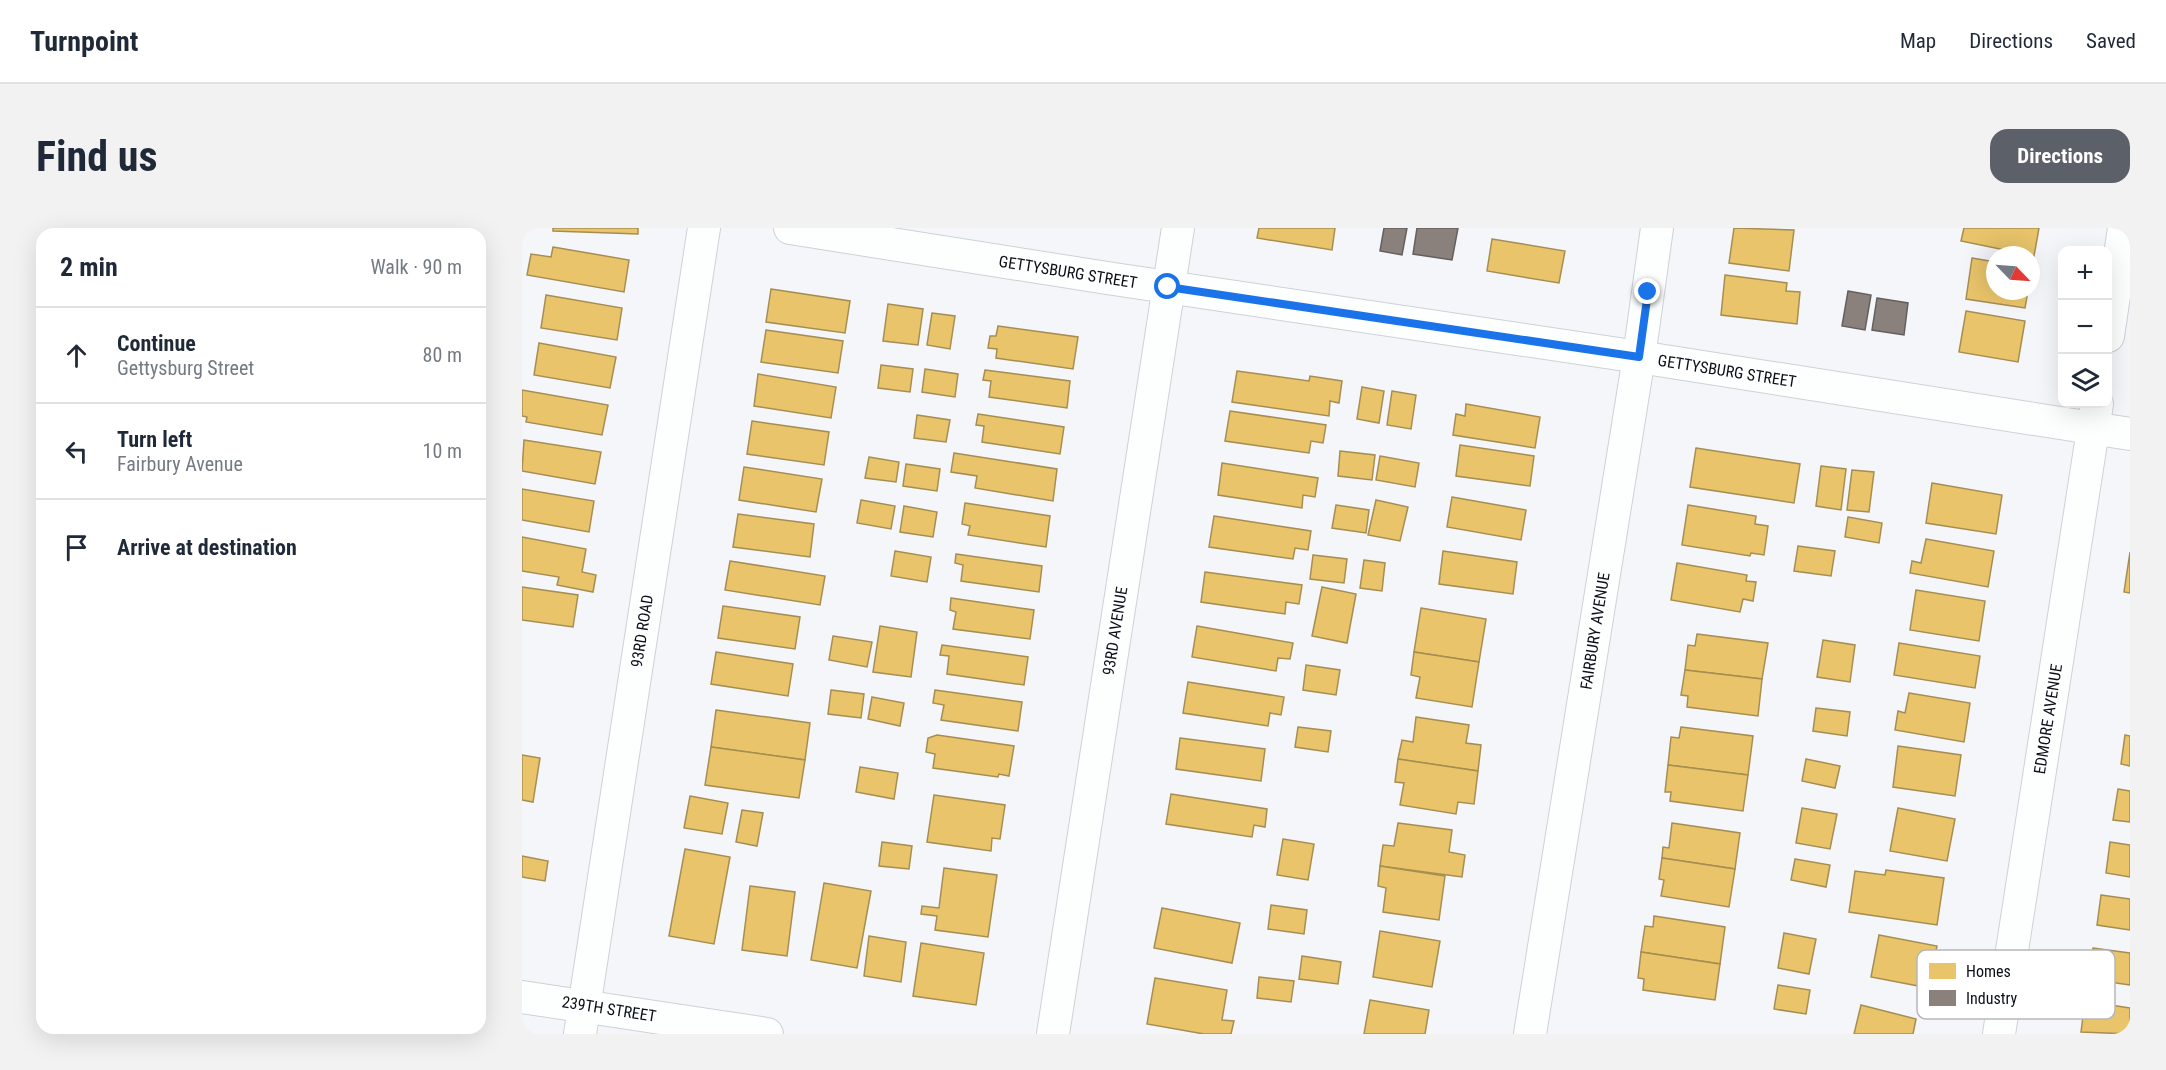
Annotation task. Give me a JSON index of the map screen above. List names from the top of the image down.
{
  "streets": {
    "street": [
      "GETTYSBURG STREET",
      "93RD ROAD",
      "93RD AVENUE",
      "FAIRBURY AVENUE",
      "EDMORE AVENUE",
      "239TH STREET"
    ]
  },
  "crossings": [
    ["GETTYSBURG STREET", "93RD AVENUE"],
    ["GETTYSBURG STREET", "FAIRBURY AVENUE"],
    ["GETTYSBURG STREET", "EDMORE AVENUE"],
    ["93RD ROAD", "239TH STREET"]
  ],
  "legend": ["Homes", "Industry"],
  "north": "bottom right",
  "page": {
    "header": "Turnpoint",
    "nav": ["Map", "Directions", "Saved"],
    "buttons": "Directions",
    "title": "Find us",
    "heading": ["2 min", "Walk · 90 m"],
    "map_buttons": ["+", "−"],
    "list": [
      ["Continue", "Gettysburg Street", "80 m"],
      ["Turn left", "Fairbury Avenue", "10 m"],
      "Arrive at destination"
    ]
  }
}
